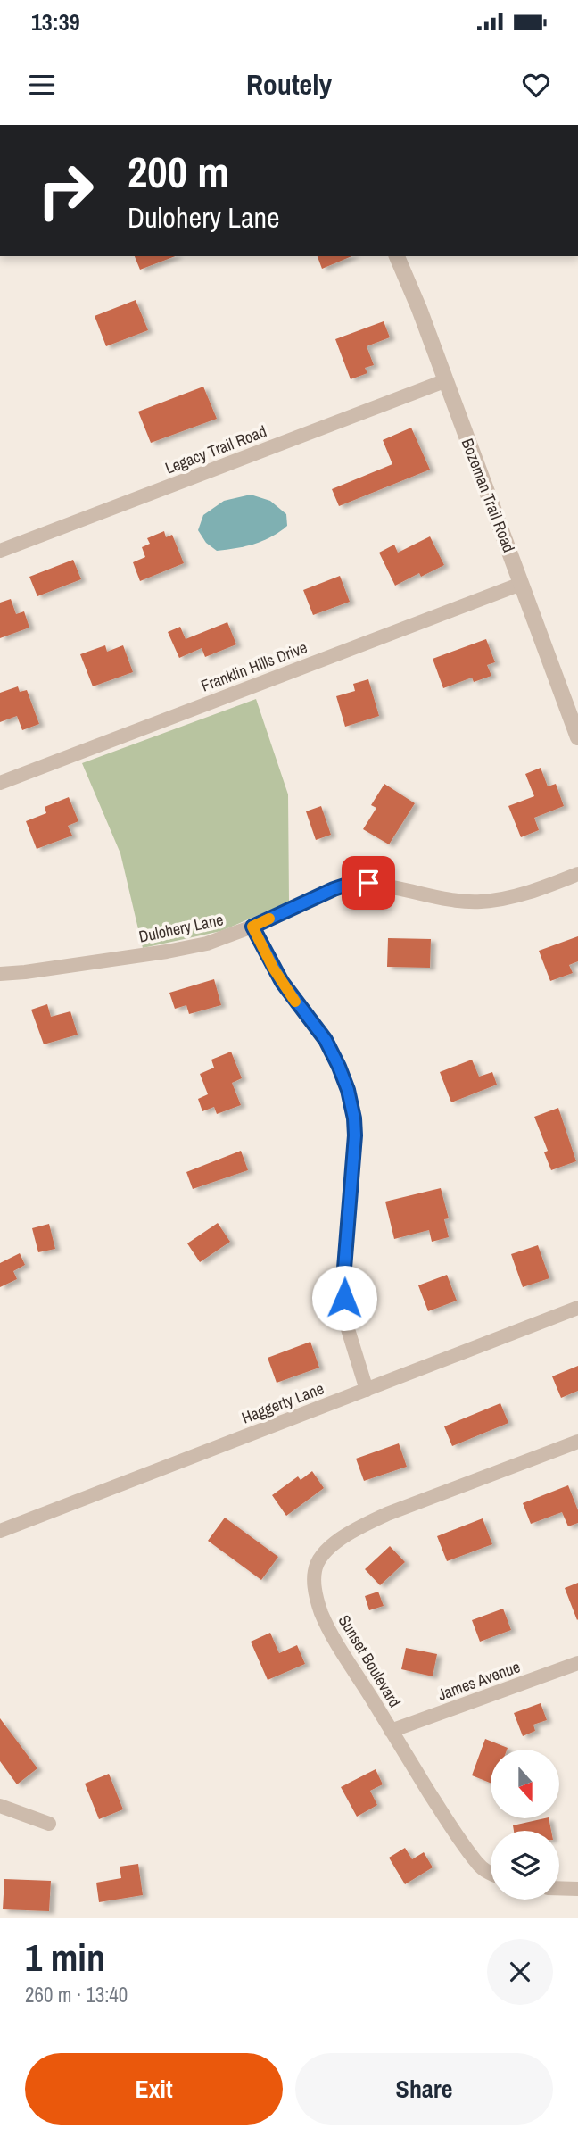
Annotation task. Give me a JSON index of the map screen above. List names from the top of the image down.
{
  "streets": {
    "street": [
      "Legacy Trail Road",
      "Bozeman Trail Road",
      "Franklin Hills Drive",
      "Dulohery Lane",
      "Haggerty Lane",
      "Sunset Boulevard",
      "James Avenue"
    ]
  },
  "crossings": [
    ["Legacy Trail Road", "Bozeman Trail Road"],
    ["Bozeman Trail Road", "Franklin Hills Drive"],
    ["Sunset Boulevard", "James Avenue"]
  ],
  "north": "bottom",
  "page": {
    "status": "13:39",
    "header": "Routely",
    "turn": ["200 m", "Dulohery Lane"],
    "heading": ["1 min", "260 m · 13:40"],
    "buttons": ["Exit", "Share"]
  }
}
